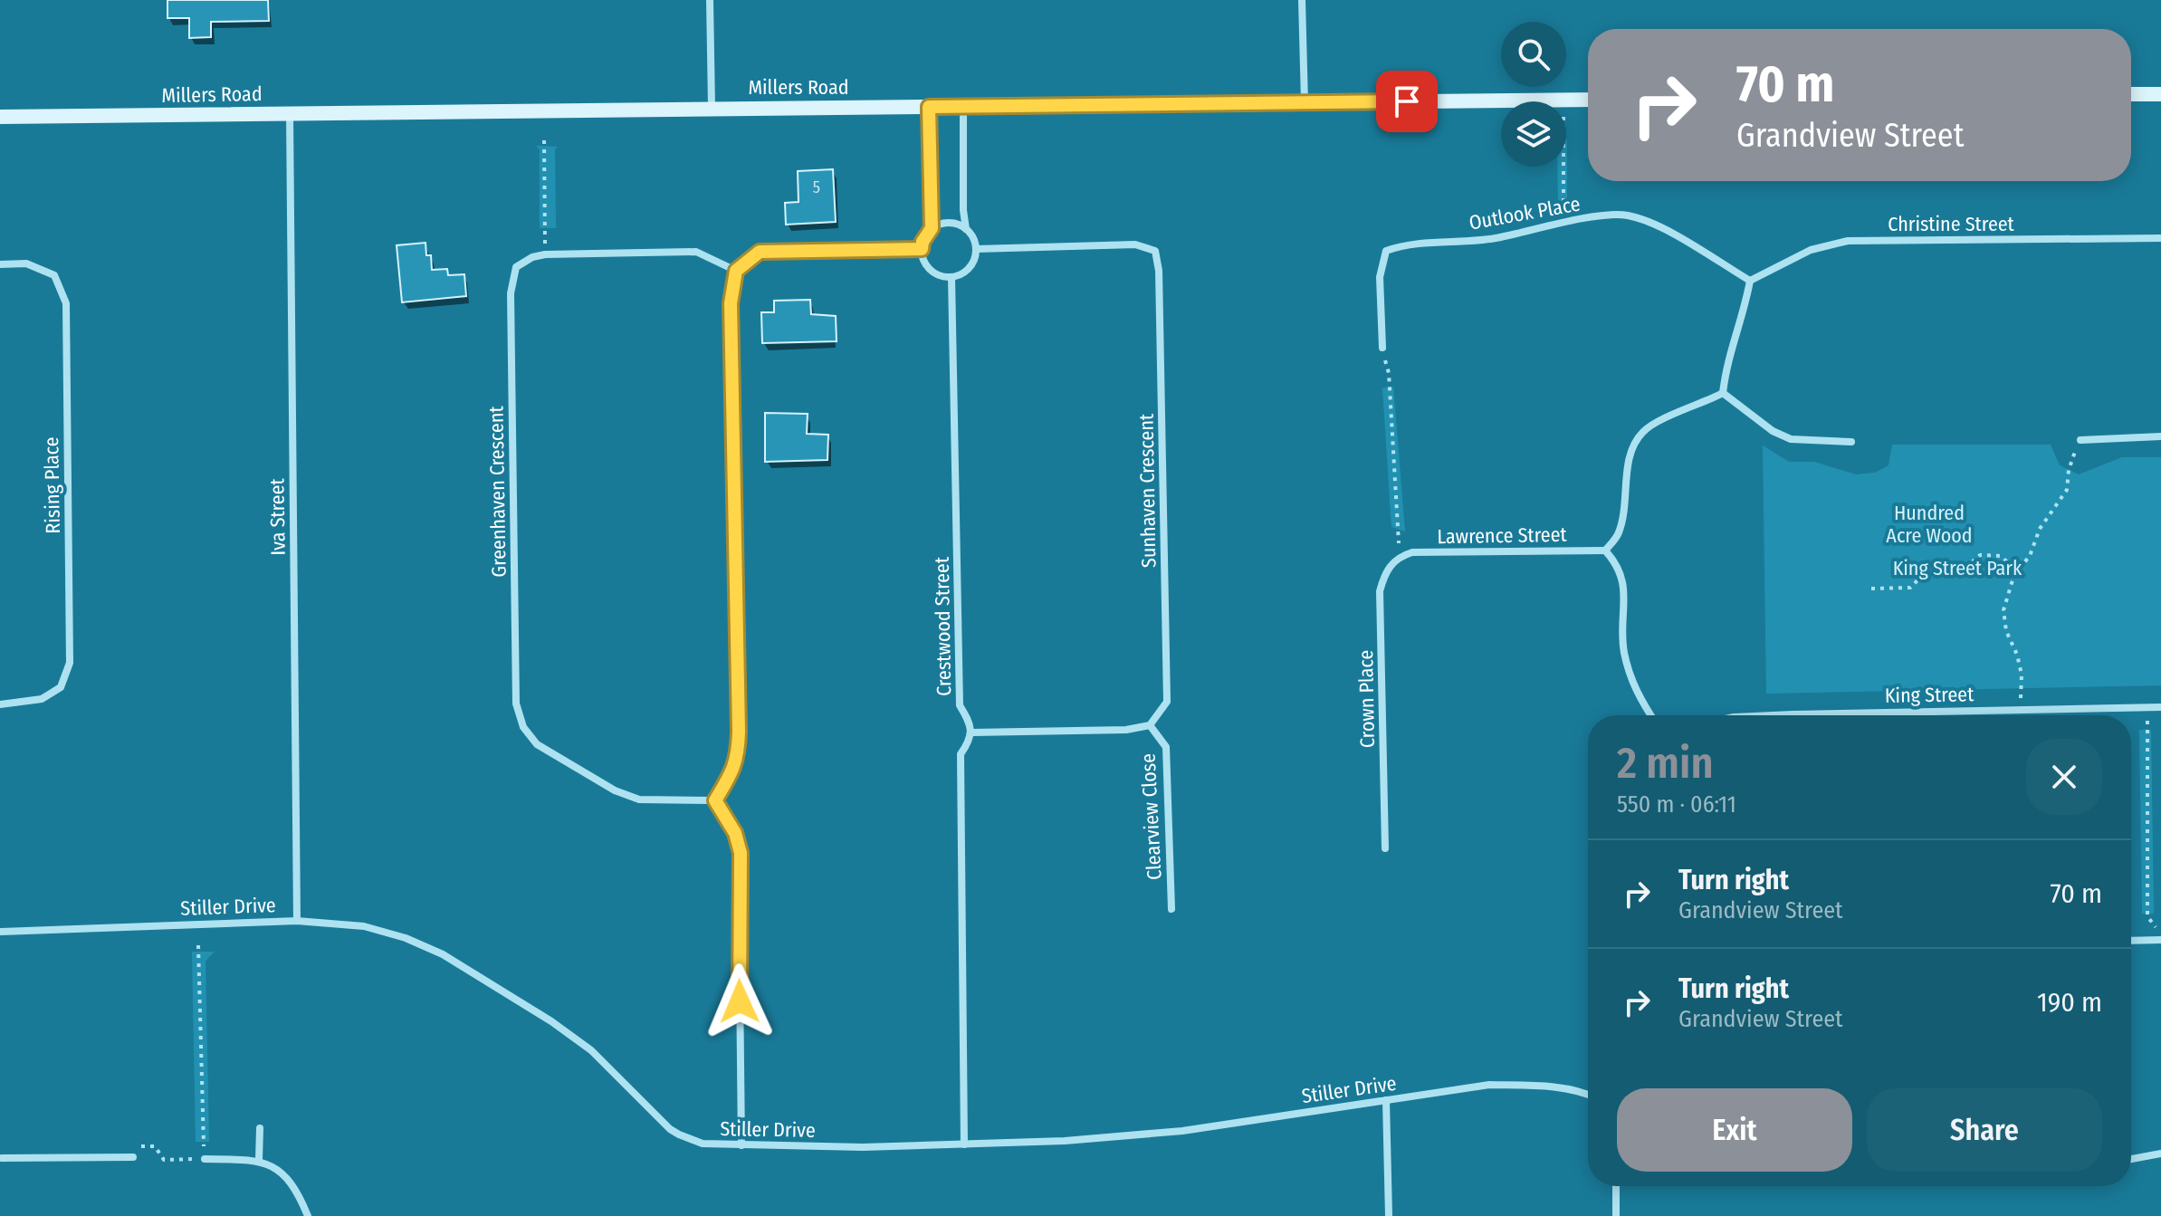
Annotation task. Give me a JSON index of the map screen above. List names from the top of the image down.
{
  "streets": {
    "street": [
      "Millers Road",
      "Outlook Place",
      "Christine Street",
      "Rising Place",
      "Sunhaven Crescent",
      "Greenhaven Crescent",
      "Iva Street",
      "Lawrence Street",
      "Crestwood Street",
      "King Street",
      "Crown Place",
      "Clearview Close",
      "Stiller Drive"
    ]
  },
  "crossings": [
    ["Millers Road", "Iva Street"],
    ["Outlook Place", "Christine Street"],
    ["Sunhaven Crescent", "Crestwood Street"],
    ["Sunhaven Crescent", "Clearview Close"],
    ["Iva Street", "Stiller Drive"],
    ["Lawrence Street", "Crown Place"]
  ],
  "parks": ["Hundred Acre Wood", "King Street Park"],
  "house_numbers": ["5"],
  "page": {
    "turn": ["70 m", "Grandview Street"],
    "heading": ["2 min", "550 m · 06:11"],
    "list": [
      {
        "name": "Turn right",
        "note": "Grandview Street",
        "value": "70 m"
      },
      {
        "name": "Turn right",
        "note": "Grandview Street",
        "value": "190 m"
      }
    ],
    "buttons": ["Exit", "Share"]
  }
}
